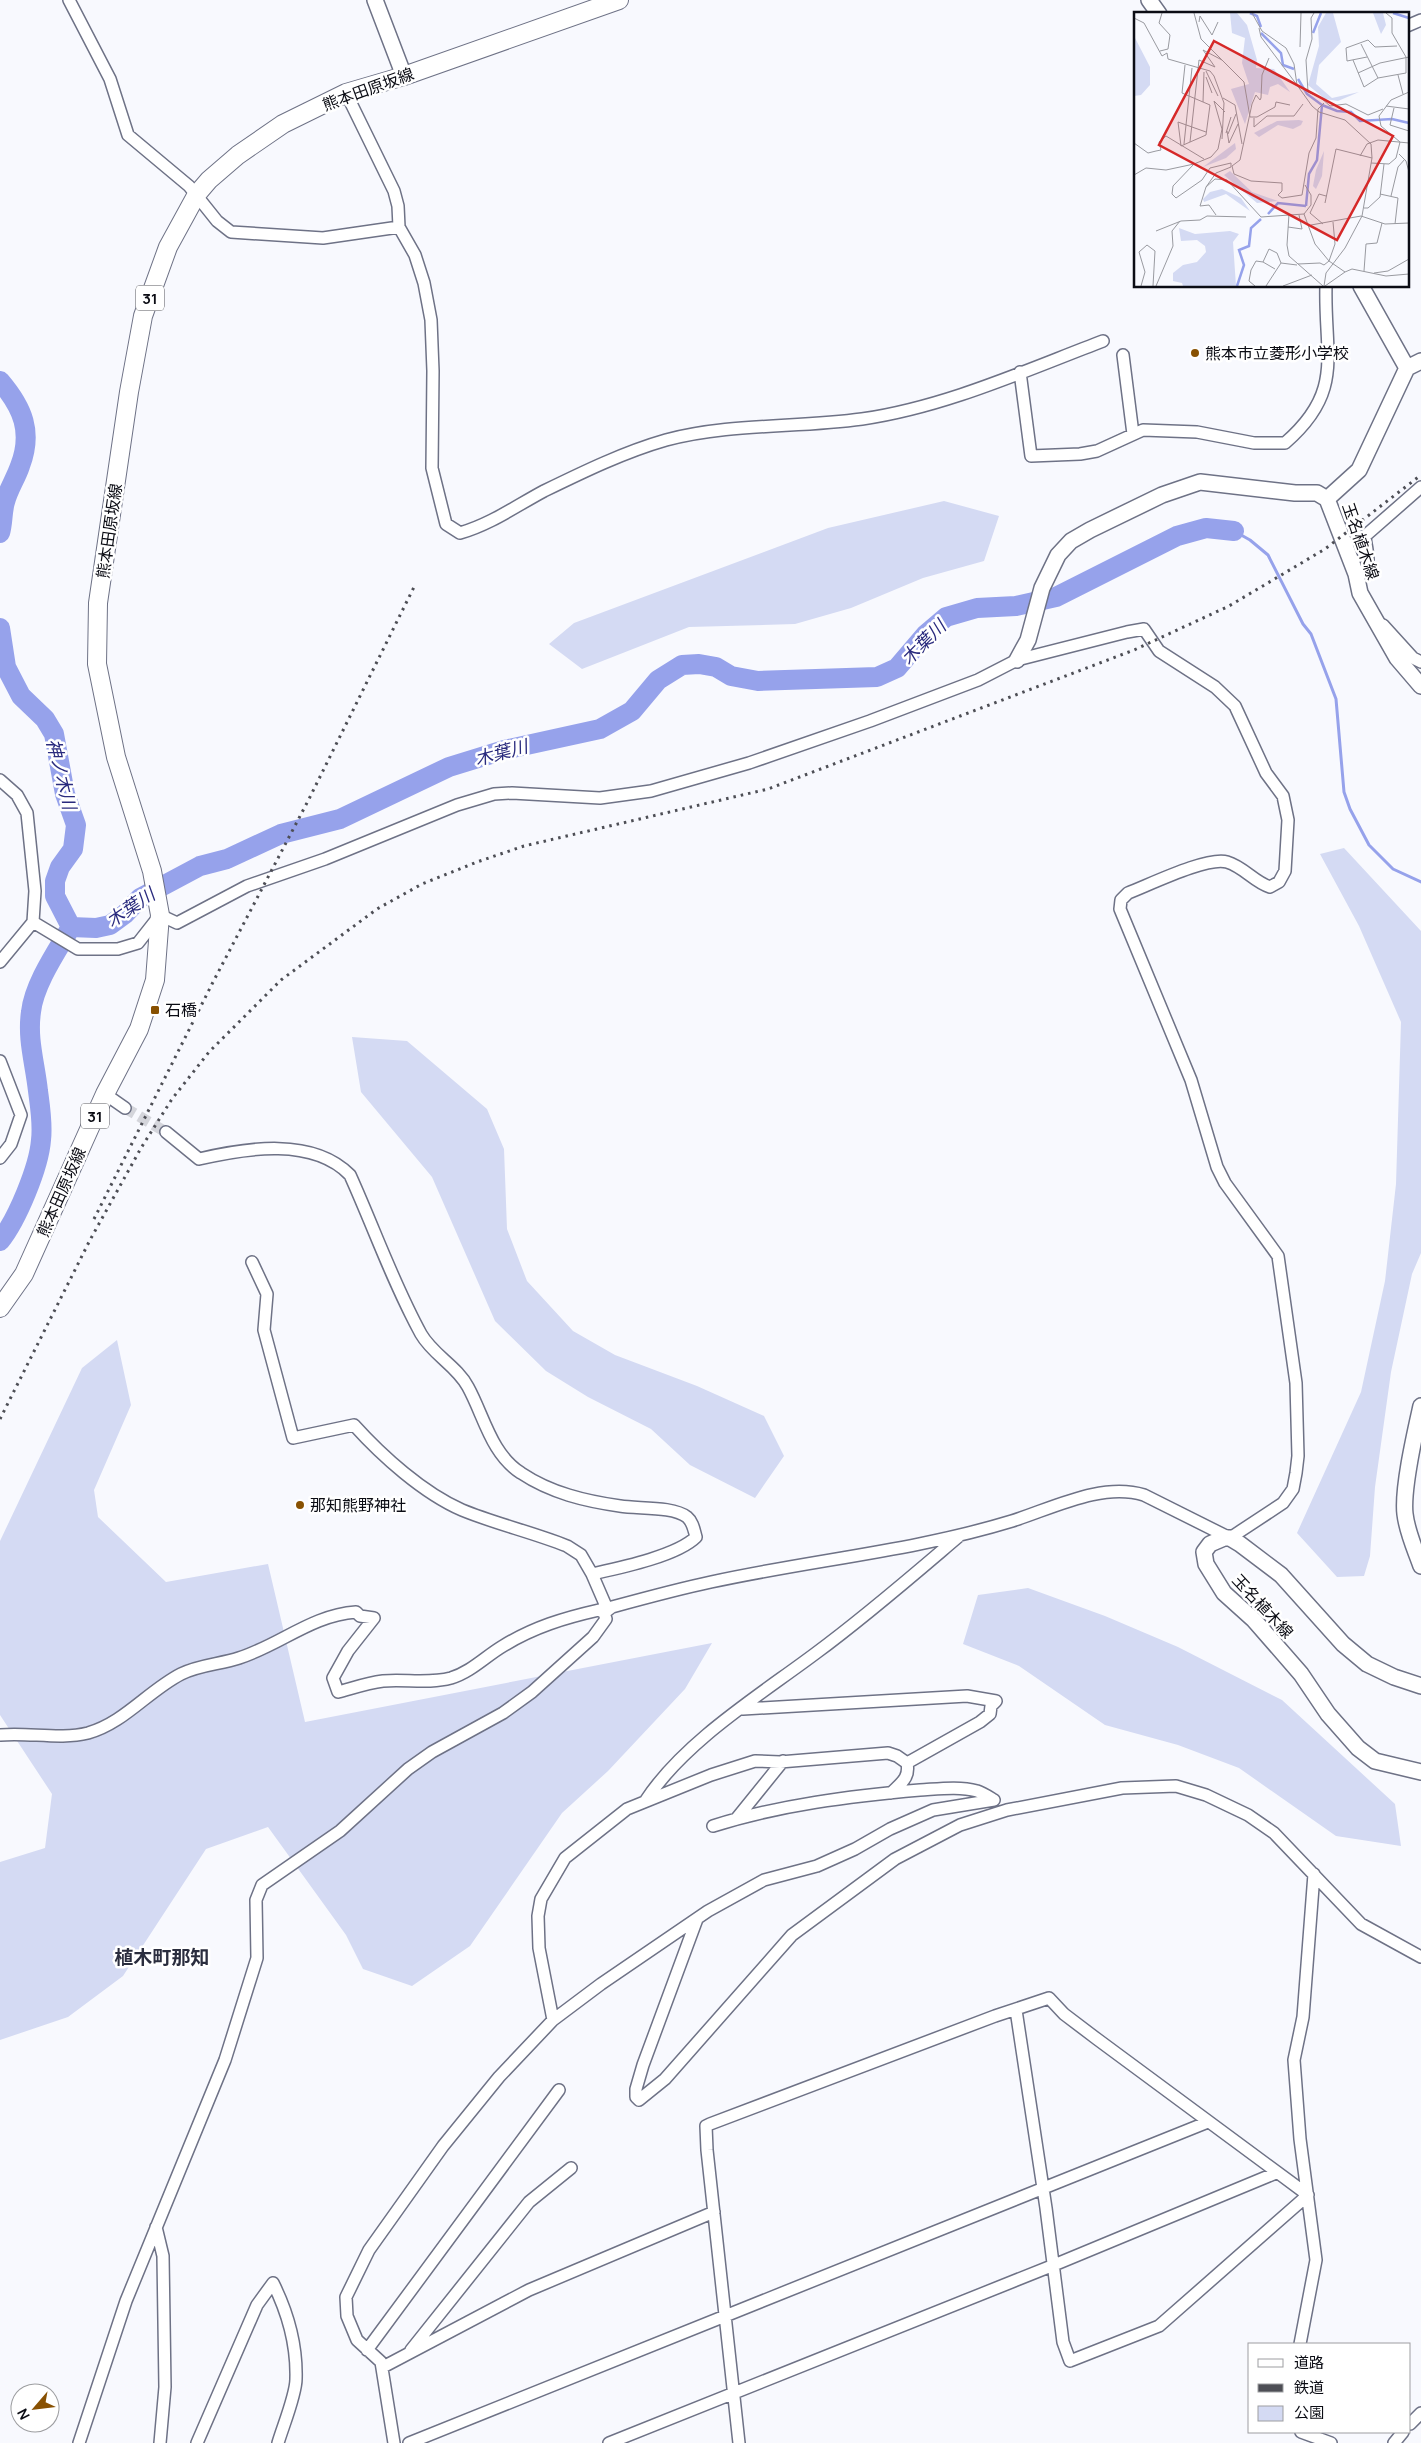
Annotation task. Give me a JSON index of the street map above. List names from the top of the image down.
{
  "streets": {
    "main road": ["熊本田原坂線", "31", "玉名植木線"]
  },
  "districts": ["植木町那知"],
  "water": ["木葉川", "神ノ木川"],
  "places": {
    "other": ["熊本市立菱形小学校", "那知熊野神社"],
    "transit": ["石橋"]
  },
  "legend": ["道路", "鉄道", "公園"],
  "north": "bottom left"
}
